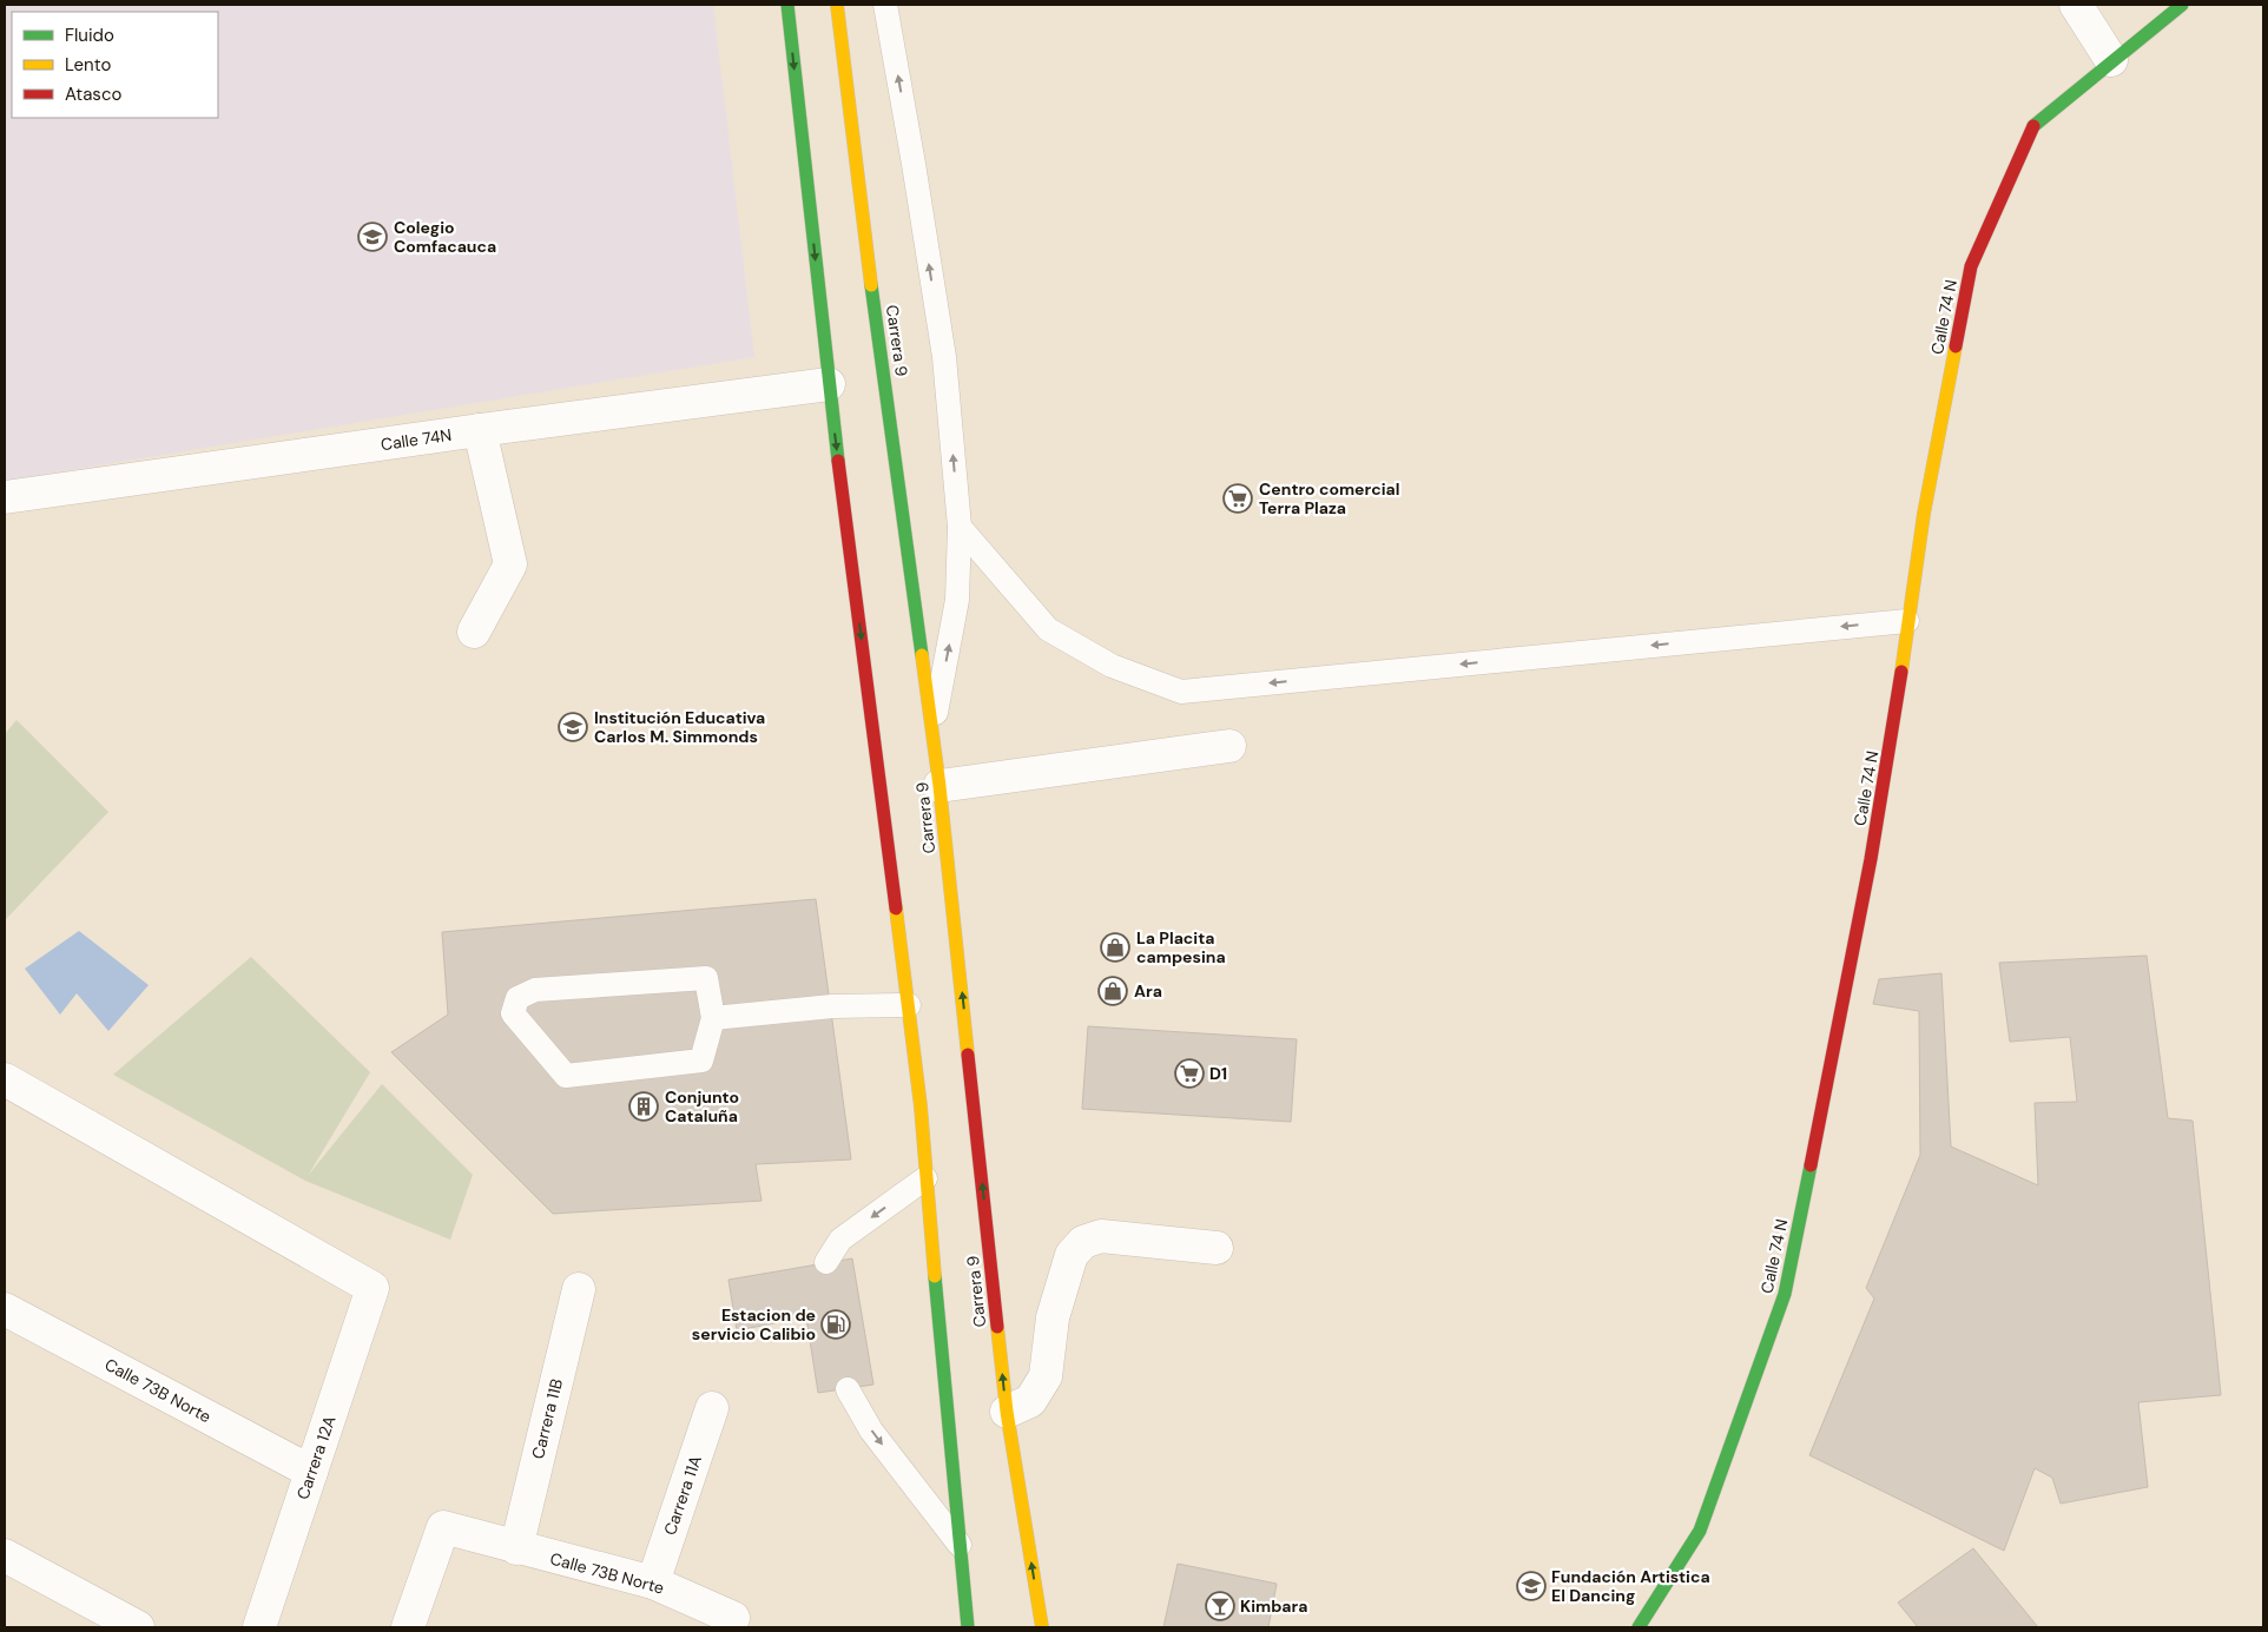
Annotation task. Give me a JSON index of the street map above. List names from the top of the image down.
{
  "streets": {
    "main road": ["Calle 74 N", "Carrera 9"],
    "street": [
      "Calle 74N",
      "Calle 73B Norte",
      "Carrera 11B",
      "Carrera 12A",
      "Carrera 11A"
    ]
  },
  "crossings": [
    ["Calle 73B Norte", "Carrera 11B"],
    ["Calle 73B Norte", "Carrera 12A"],
    ["Calle 73B Norte", "Carrera 11A"]
  ],
  "places": {
    "school or university": ["Colegio Comfacauca", "Institución Educativa Carlos M. Simmonds", "Fundación Artistica El Dancing"],
    "supermarket": ["Centro comercial Terra Plaza", "D1"],
    "shop": ["La Placita campesina", "Ara"],
    "building": ["Conjunto Cataluña"],
    "fuel station": ["Estacion de servicio Calibio"],
    "bar": ["Kimbara"]
  },
  "legend": ["Fluido", "Lento", "Atasco"]
}
